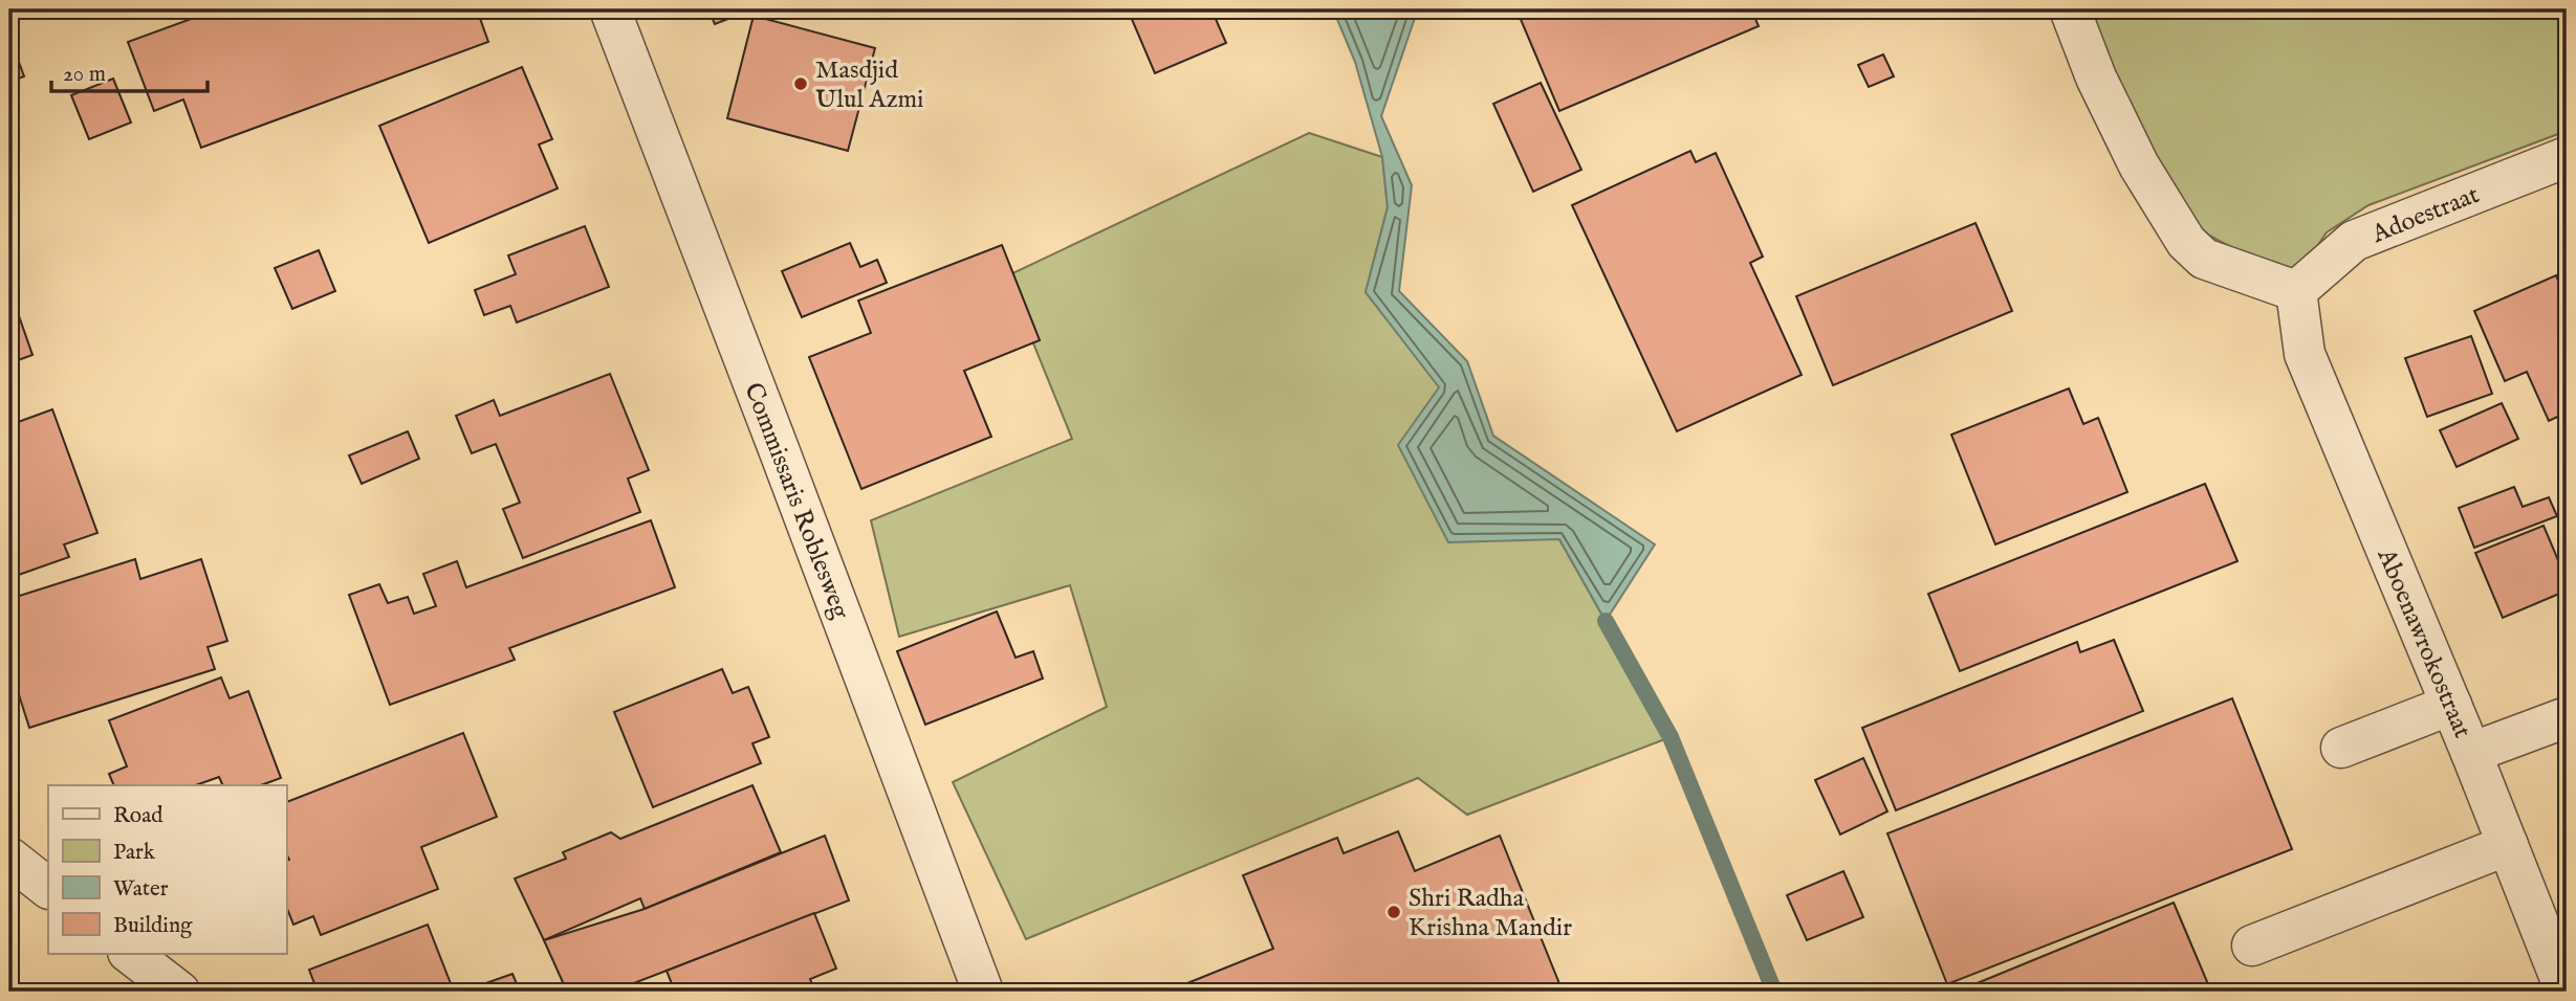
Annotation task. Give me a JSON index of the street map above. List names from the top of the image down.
{
  "streets": {
    "street": ["Adoestraat", "Commissaris Roblesweg", "Aboenawrokostraat"]
  },
  "crossings": [
    ["Adoestraat", "Aboenawrokostraat"]
  ],
  "places": ["Masdjid Ulul Azmi", "Shri Radha Krishna Mandir"],
  "legend": [
    "Road",
    "Park",
    "Water",
    "Building"
  ],
  "scale_bar": "20 m"
}
